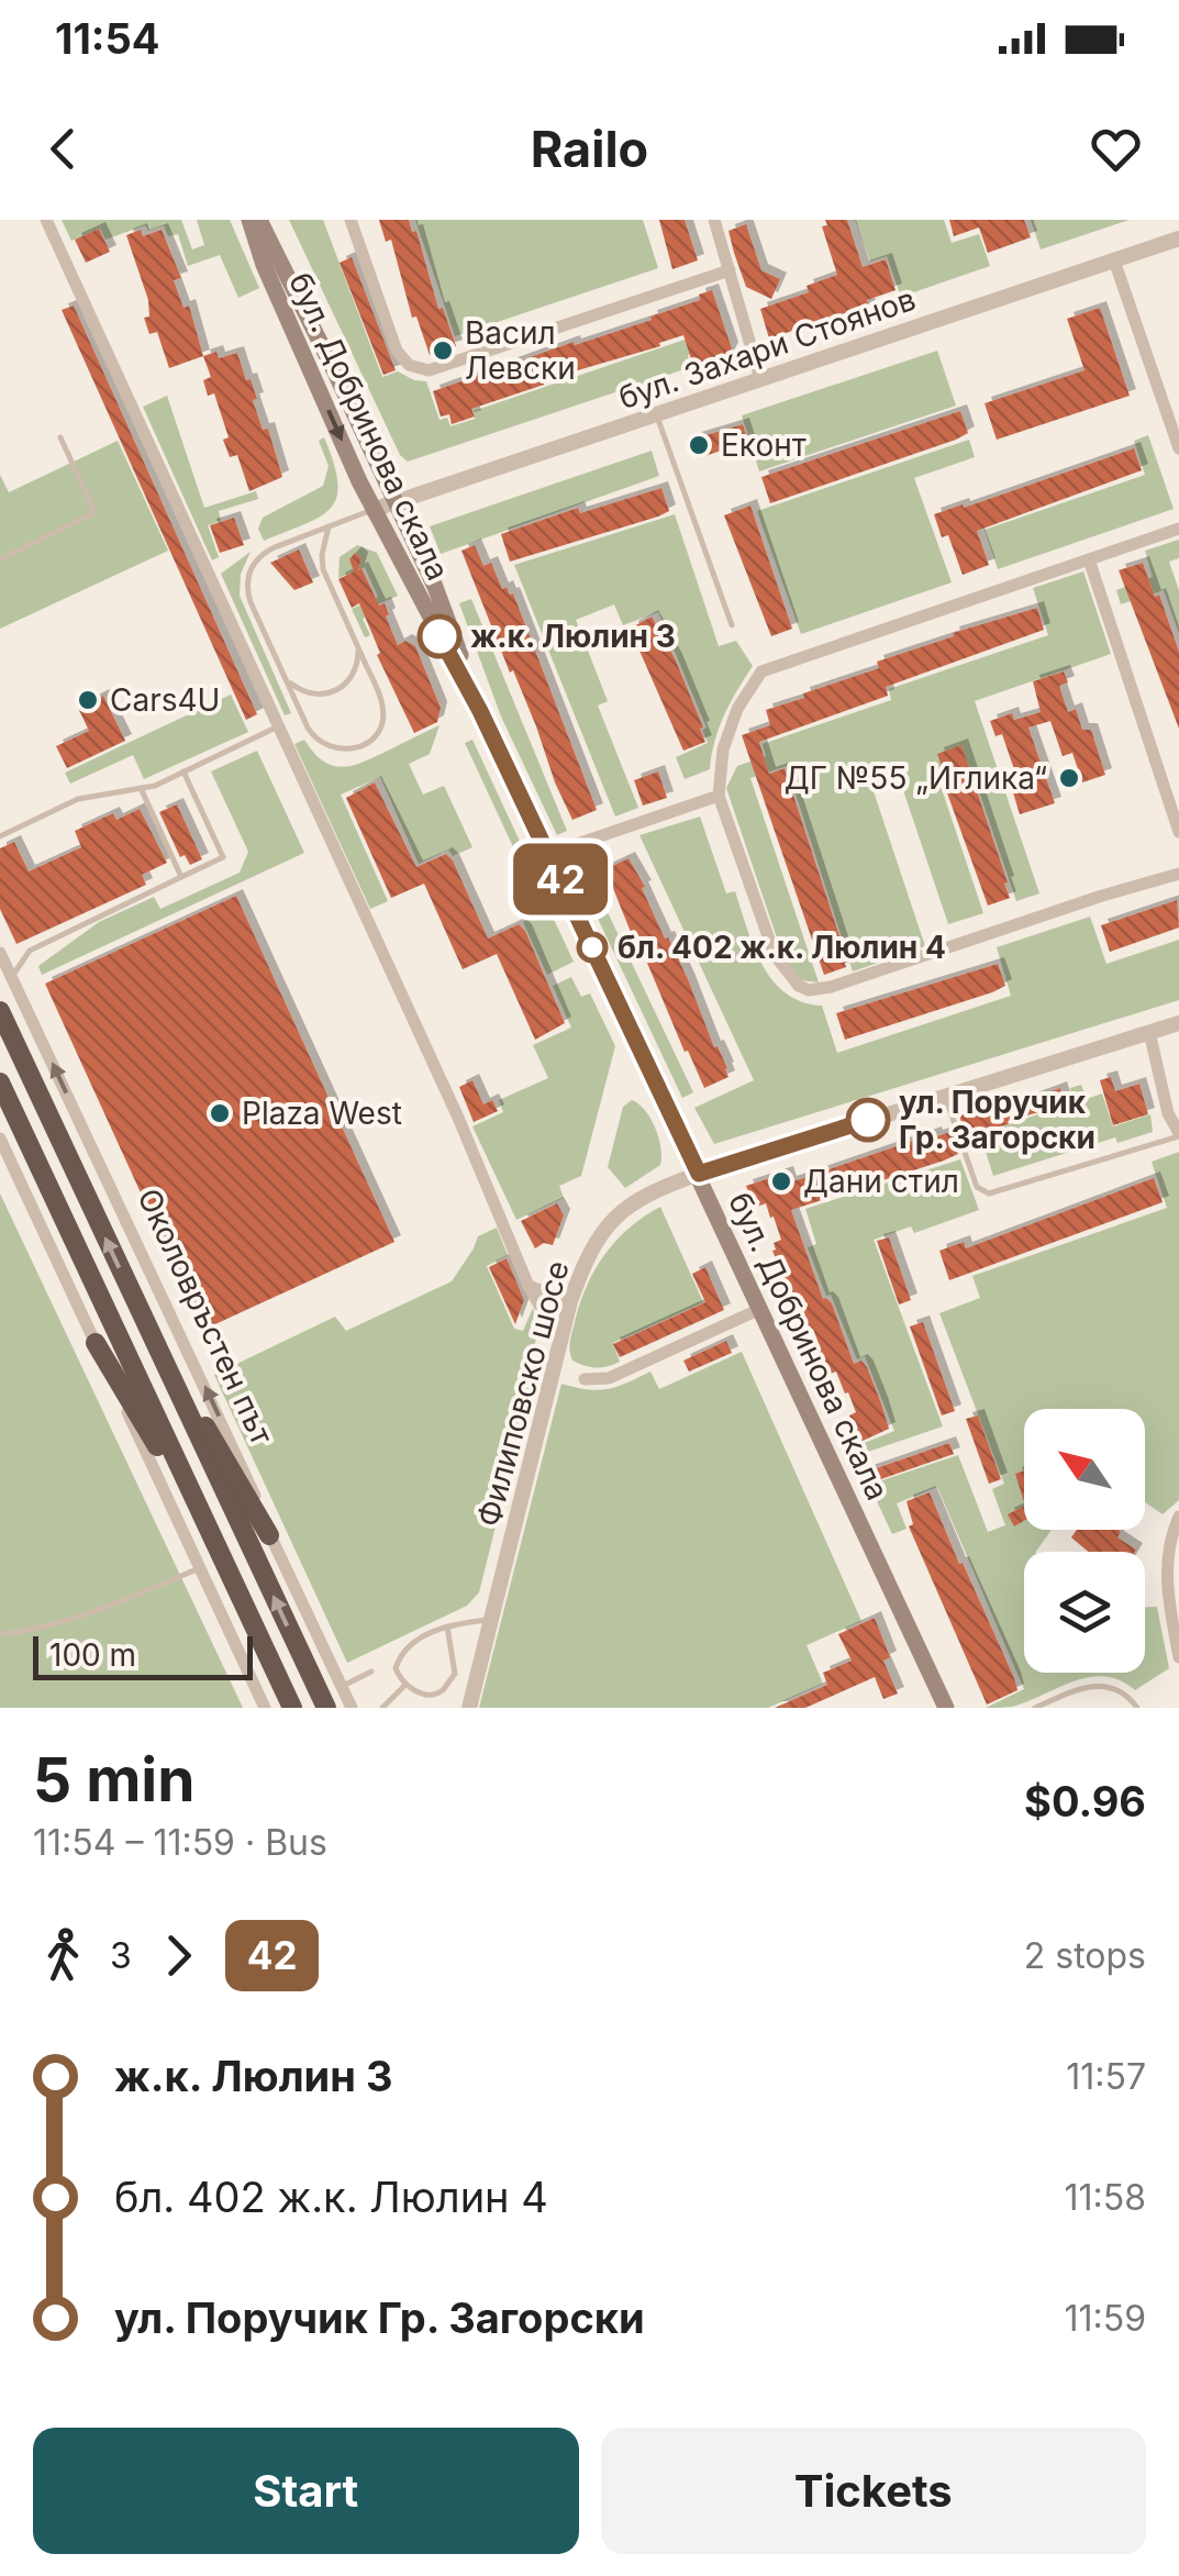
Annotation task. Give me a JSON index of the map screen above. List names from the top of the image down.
{
  "streets": {
    "highway": ["Околовръстен път"],
    "main road": ["бул. Добринова скала"],
    "street": ["бул. Захари Стоянов", "Филиповско шосе"]
  },
  "crossings": [
    ["бул. Захари Стоянов", "бул. Добринова скала"],
    ["бул. Добринова скала", "Филиповско шосе"]
  ],
  "places": [
    "Васил Левски",
    "Еконт",
    "ж.к. Люлин 3",
    "Cars4U",
    "ДГ №55 „Иглика“",
    "бл. 402 ж.к. Люлин 4",
    "Plaza West",
    "ул. Поручик Гр. Загорски",
    "Дани стил"
  ],
  "lines": ["bus line 42"],
  "scale_bar": "100 m",
  "north": "top left",
  "page": {
    "status": "11:54",
    "header": "Railo",
    "on_map": "42",
    "scale": "100 m",
    "heading": ["5 min", "11:54 – 11:59 · Bus", "$0.96"],
    "legs": ["3", "42", "2 stops"],
    "list": [
      {
        "name": "ж.к. Люлин 3",
        "value": "11:57"
      },
      {
        "name": "бл. 402 ж.к. Люлин 4",
        "value": "11:58"
      },
      {
        "name": "ул. Поручик Гр. Загорски",
        "value": "11:59"
      }
    ],
    "buttons": ["Start", "Tickets"]
  }
}
